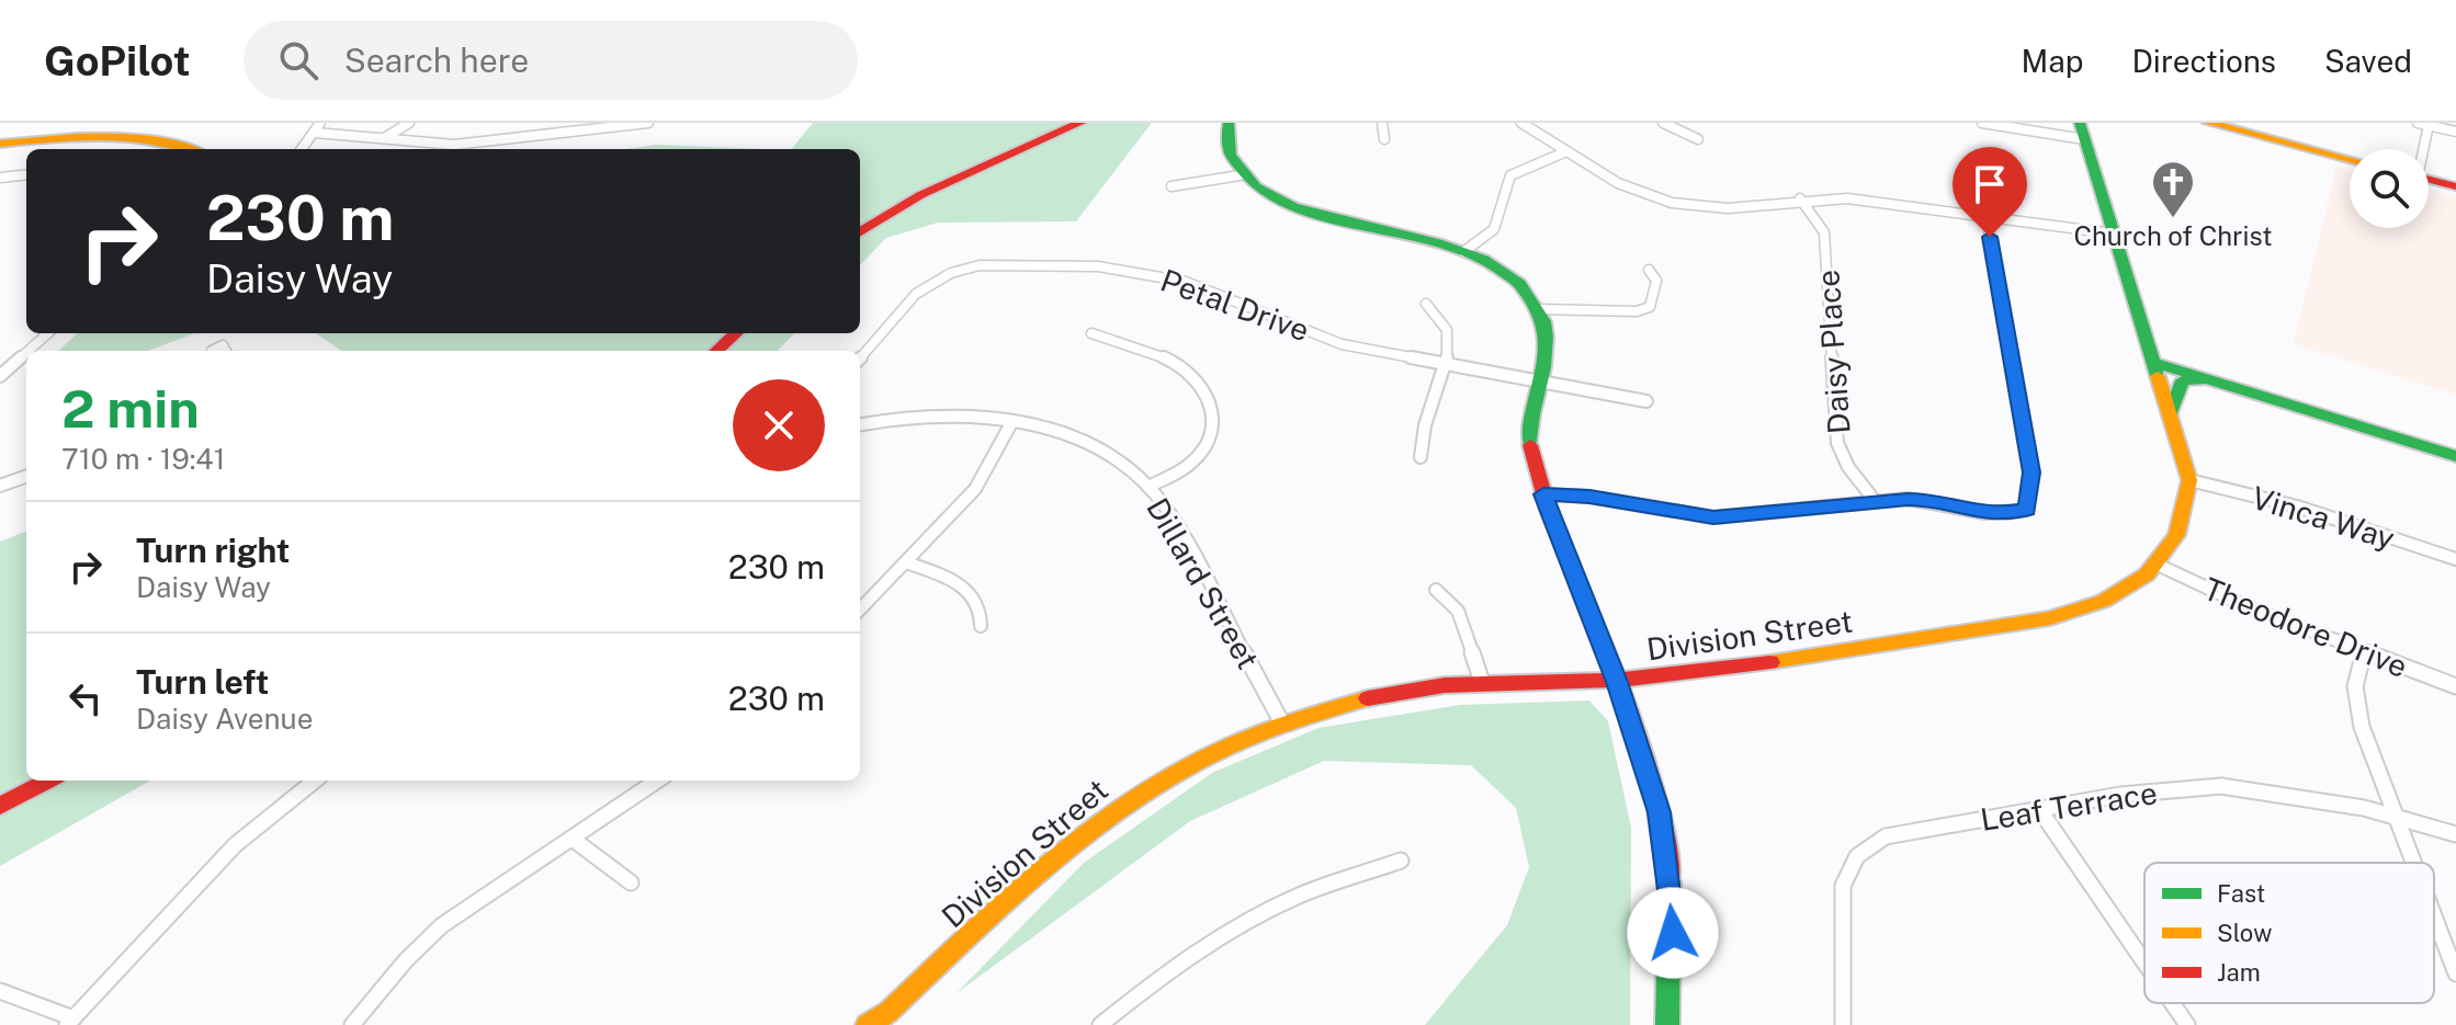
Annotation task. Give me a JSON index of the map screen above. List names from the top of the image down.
{
  "streets": {
    "main road": ["Division Street"],
    "street": [
      "Petal Drive",
      "Daisy Place",
      "Vinca Way",
      "Dillard Street",
      "Theodore Drive",
      "Leaf Terrace"
    ]
  },
  "crossings": [
    ["Vinca Way", "Division Street"],
    ["Dillard Street", "Division Street"],
    ["Theodore Drive", "Division Street"]
  ],
  "places": {
    "church": ["Church of Christ"]
  },
  "legend": ["Fast", "Slow", "Jam"],
  "page": {
    "header": "GoPilot",
    "search": "Search here",
    "nav": ["Map", "Directions", "Saved"],
    "turn": ["230 m", "Daisy Way"],
    "heading": ["2 min", "710 m · 19:41"],
    "list": [
      {
        "name": "Turn right",
        "note": "Daisy Way",
        "value": "230 m"
      },
      {
        "name": "Turn left",
        "note": "Daisy Avenue",
        "value": "230 m"
      }
    ]
  }
}
